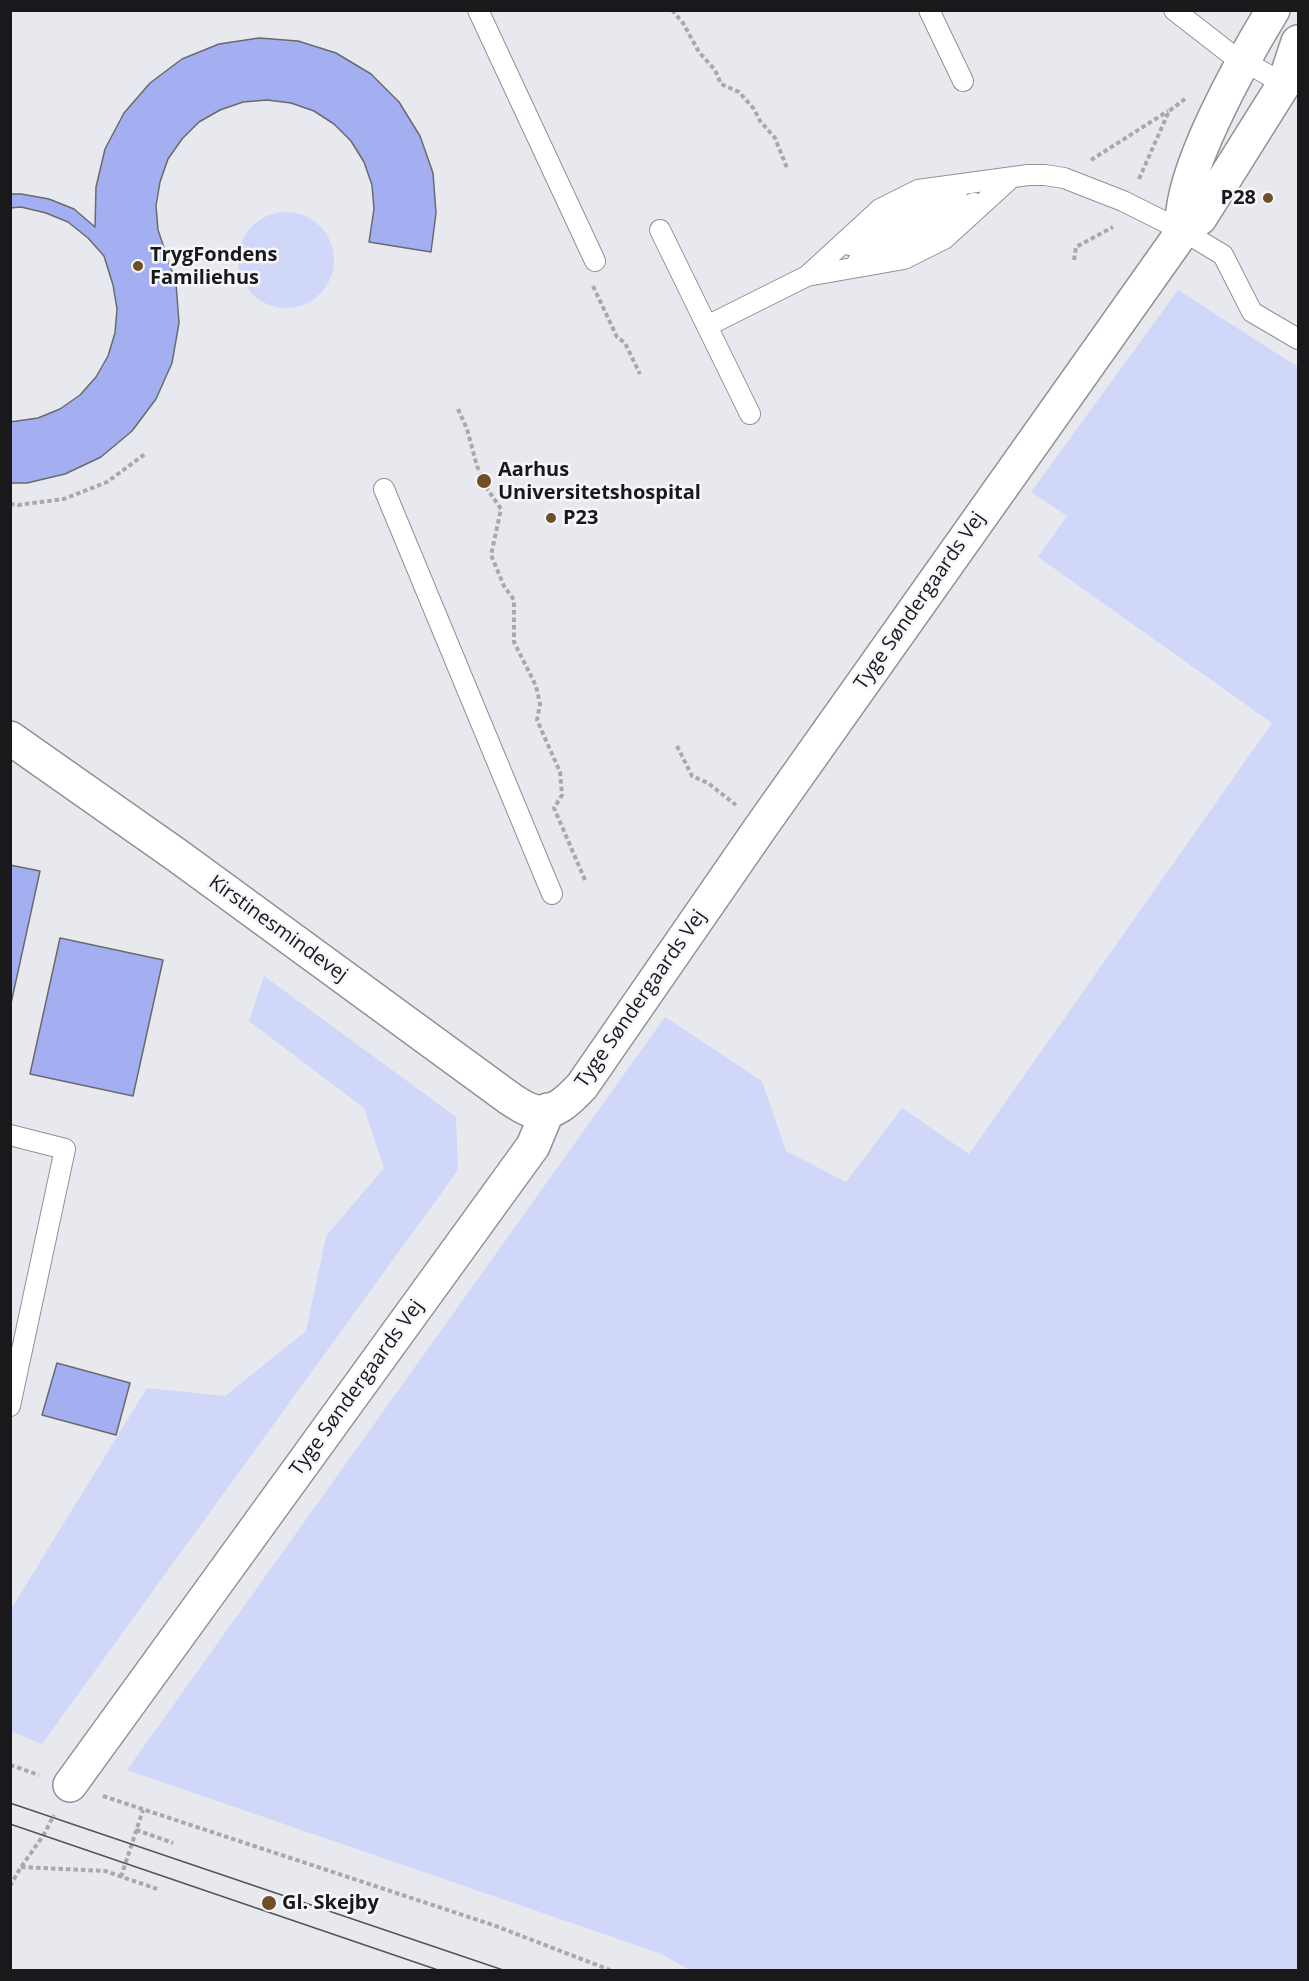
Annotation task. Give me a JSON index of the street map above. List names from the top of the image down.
{
  "streets": {
    "street": ["Tyge Søndergaards Vej", "Kirstinesmindevej"]
  },
  "crossings": [
    ["Tyge Søndergaards Vej", "Kirstinesmindevej"]
  ],
  "places": [
    "P28",
    "TrygFondens Familiehus",
    "Aarhus Universitetshospital",
    "P23",
    "Gl. Skejby"
  ]
}
